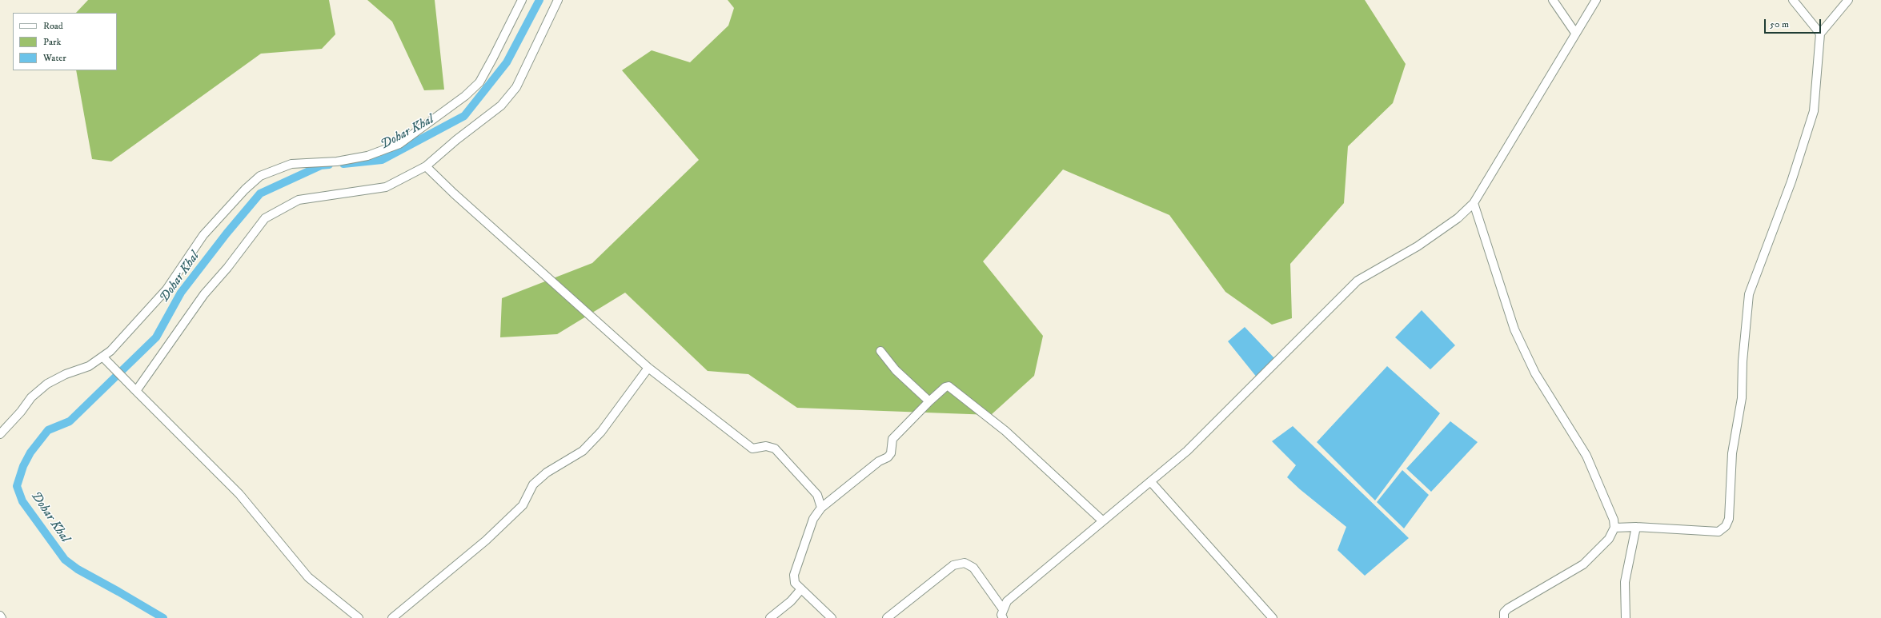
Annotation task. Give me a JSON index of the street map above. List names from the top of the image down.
{
  "water": ["Dohar Khal"],
  "legend": ["Road", "Park", "Water"],
  "scale_bar": "50 m"
}
